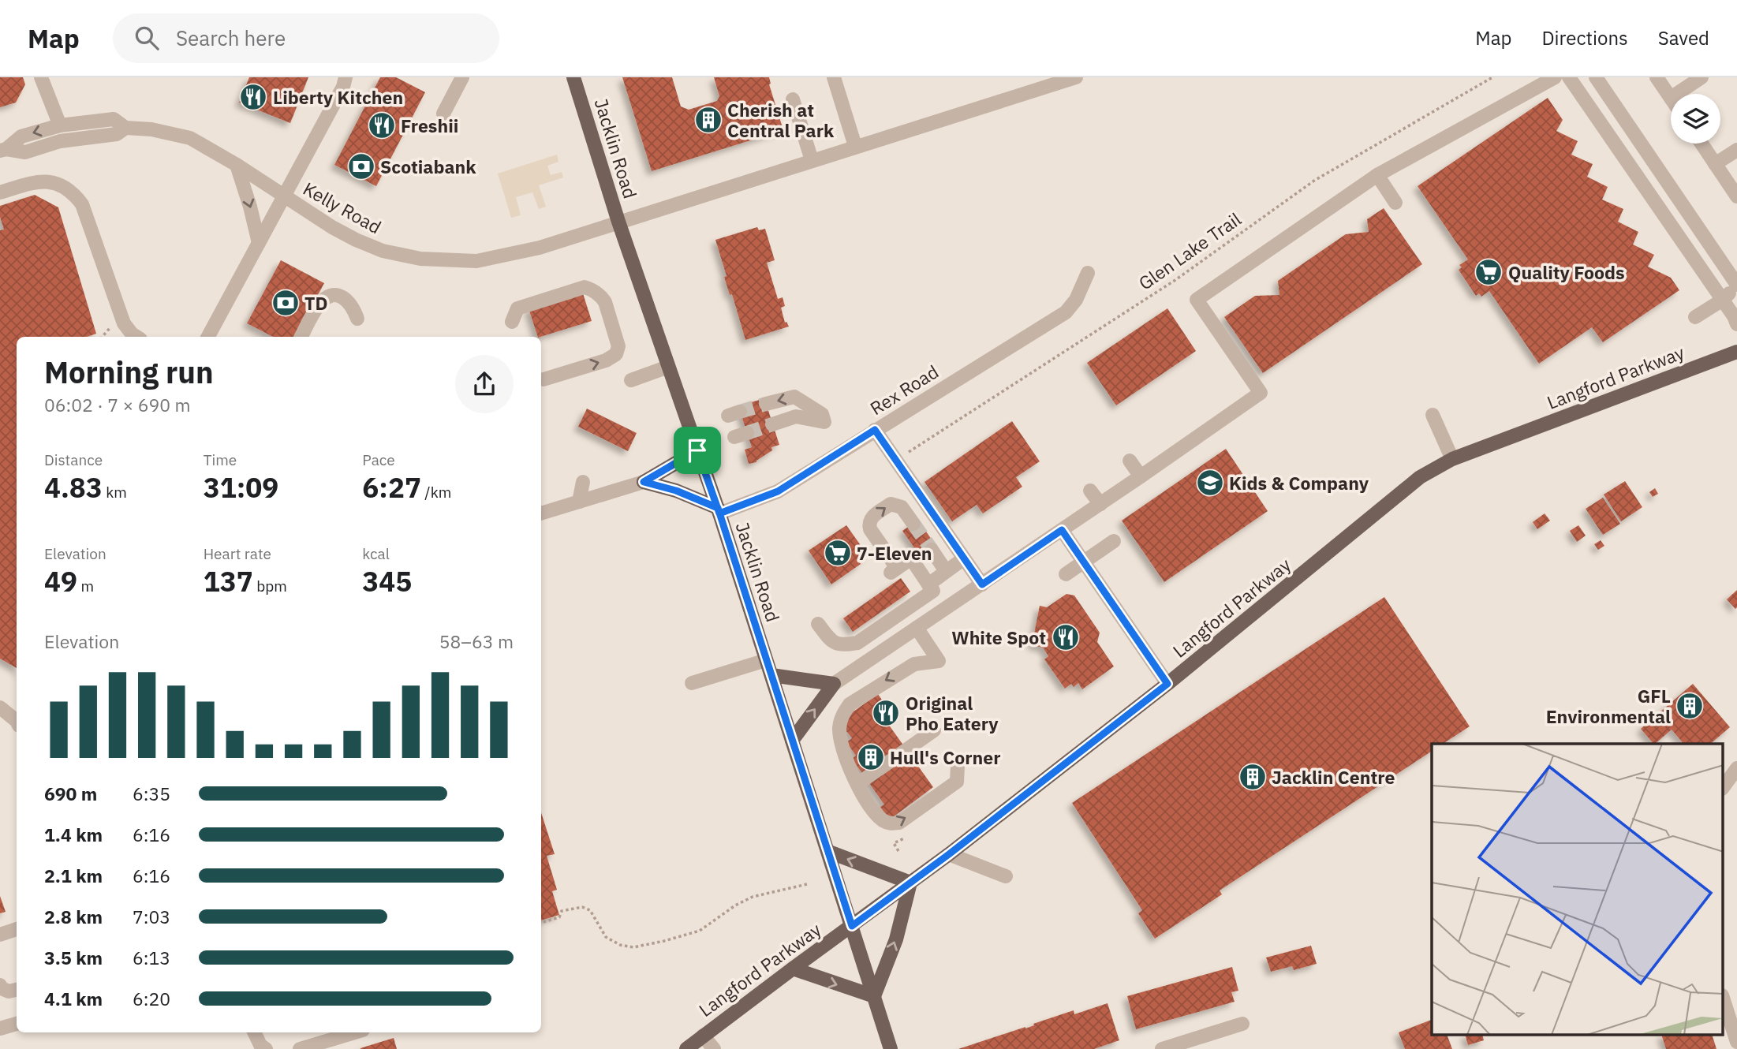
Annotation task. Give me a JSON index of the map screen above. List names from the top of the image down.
{
  "streets": {
    "main road": ["Jacklin Road", "Langford Parkway"],
    "street": ["Kelly Road", "Rex Road"],
    "path": ["Glen Lake Trail"]
  },
  "crossings": [
    ["Jacklin Road", "Kelly Road"],
    ["Jacklin Road", "Langford Parkway"],
    ["Jacklin Road", "Rex Road"]
  ],
  "places": {
    "restaurant": [
      "Liberty Kitchen",
      "Freshii",
      "White Spot",
      "Original Pho Eatery"
    ],
    "building": [
      "Cherish at Central Park",
      "GFL Environmental",
      "Hull's Corner",
      "Jacklin Centre"
    ],
    "bank": ["Scotiabank", "TD"],
    "supermarket": ["Quality Foods", "7-Eleven"],
    "school or university": ["Kids & Company"]
  },
  "page": {
    "header": "Map",
    "search": "Search here",
    "nav": ["Map", "Directions", "Saved"],
    "heading": ["Morning run", "06:02 · 7 × 690 m"],
    "stats": [
      ["Distance", "4.83 km"],
      ["Time", "31:09"],
      ["Pace", "6:27 /km"],
      ["Elevation", "49 m"],
      ["Heart rate", "137 bpm"],
      ["kcal", "345"]
    ],
    "chart": ["Elevation", "58–63 m"],
    "list": [
      {
        "name": "690 m",
        "note": "6:35"
      },
      {
        "name": "1.4 km",
        "note": "6:16"
      },
      {
        "name": "2.1 km",
        "note": "6:16"
      },
      {
        "name": "2.8 km",
        "note": "7:03"
      },
      {
        "name": "3.5 km",
        "note": "6:13"
      },
      {
        "name": "4.1 km",
        "note": "6:20"
      }
    ]
  }
}
